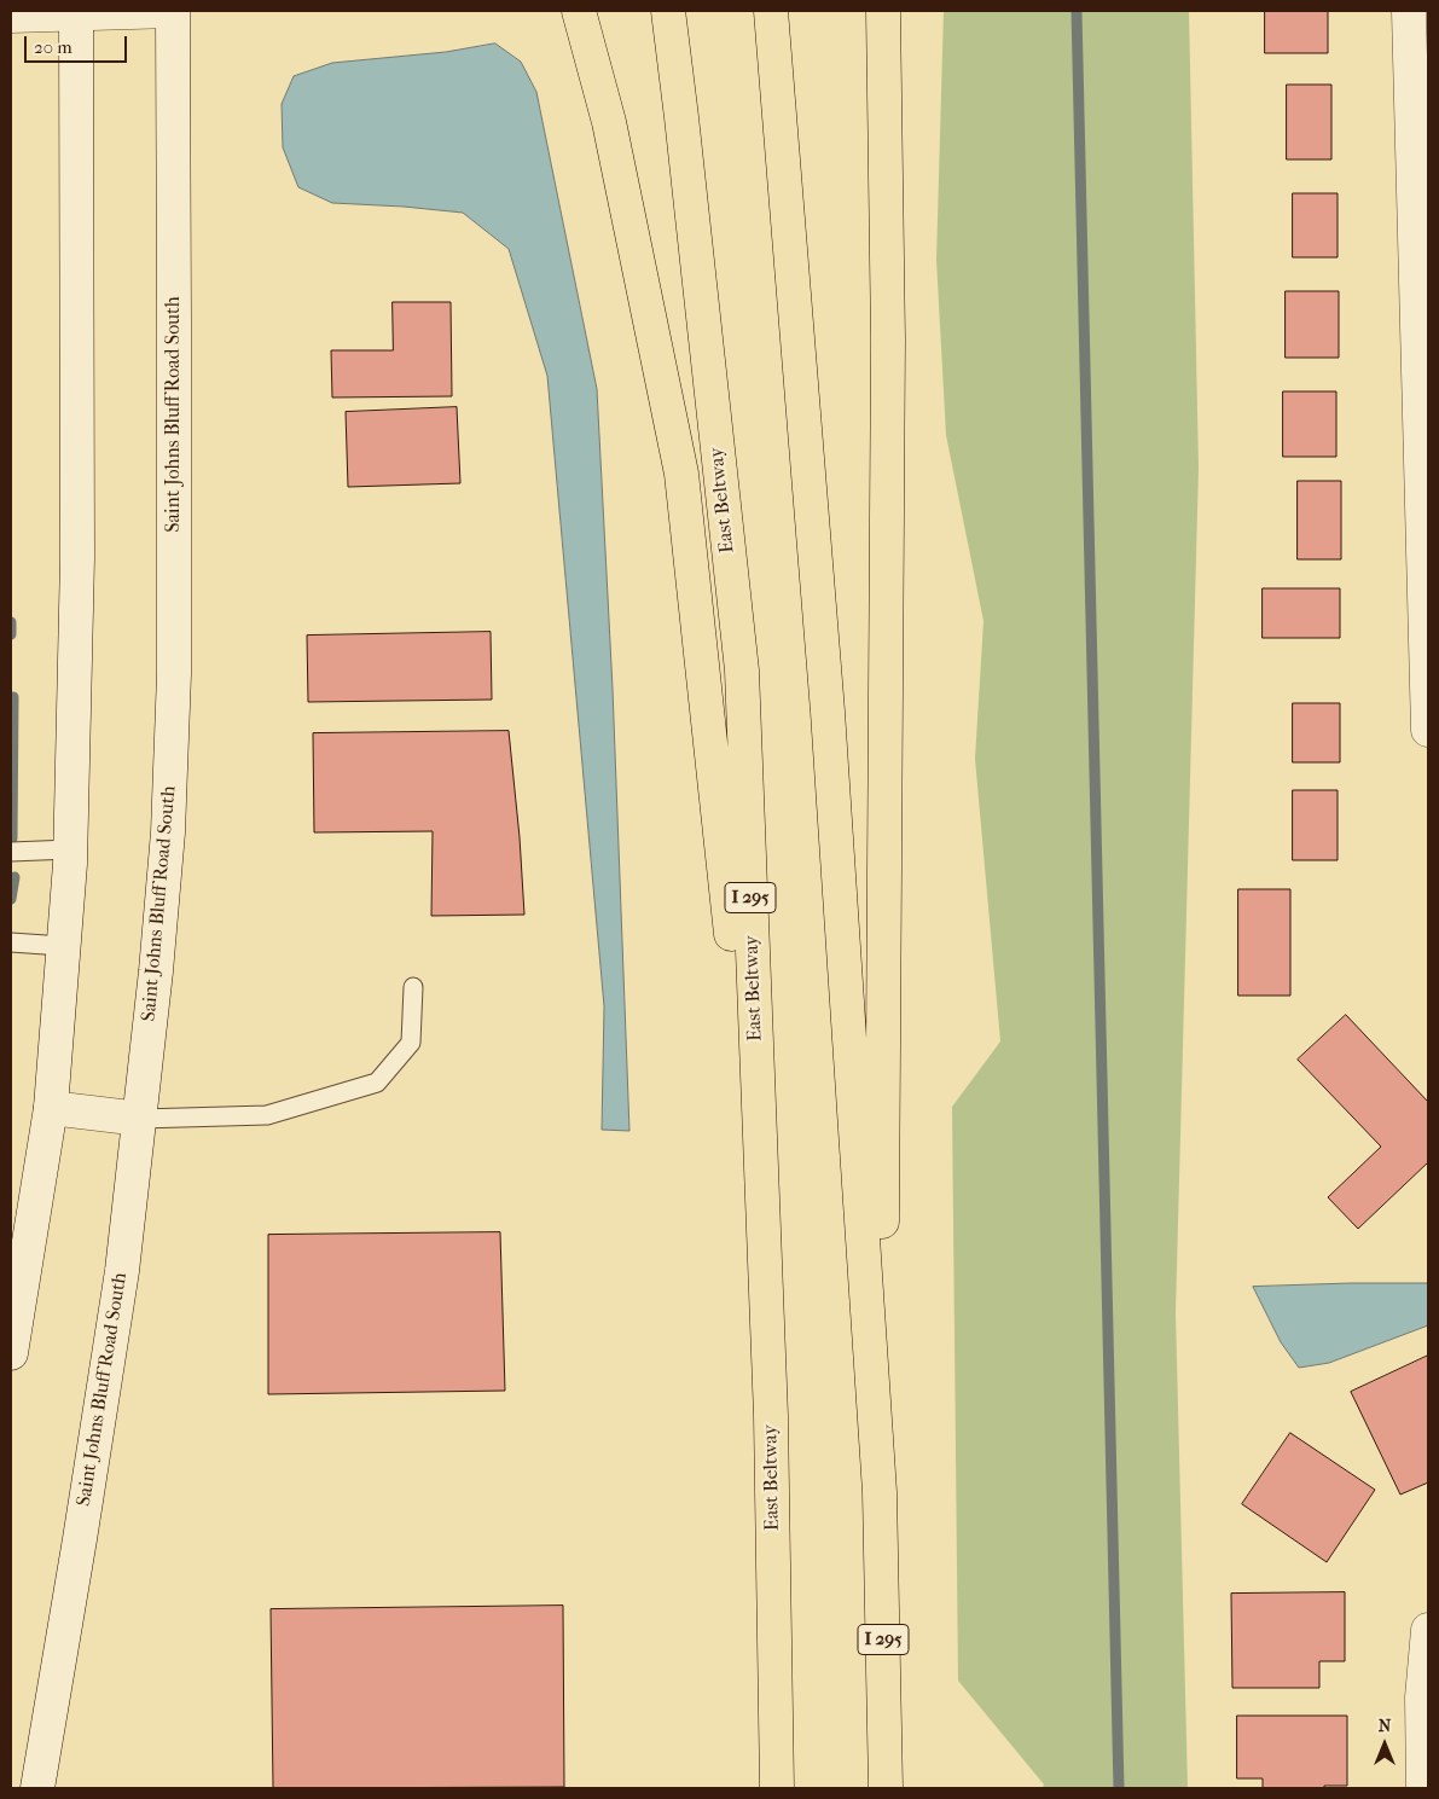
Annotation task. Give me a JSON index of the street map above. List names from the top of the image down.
{
  "streets": {
    "highway": ["East Beltway", "I 295"],
    "main road": ["Saint Johns Bluff Road South"]
  },
  "scale_bar": "20 m",
  "north": "top"
}
